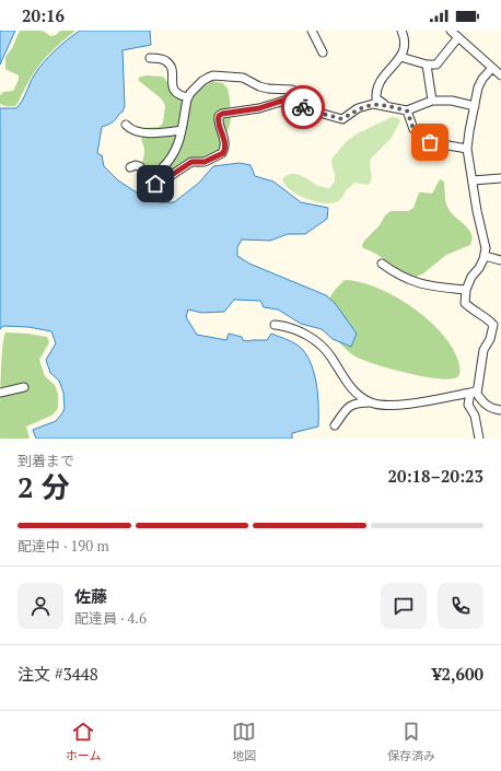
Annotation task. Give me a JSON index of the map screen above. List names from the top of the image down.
{
  "page": {
    "status": "20:16",
    "heading": ["2 分", "到着まで", "20:18–20:23"],
    "panel": [
      "佐藤",
      "配達員 · 4.6",
      "注文 #3448",
      "¥2,600"
    ],
    "bar": "配達中 · 190 m",
    "tabs": ["ホーム", "地図", "保存済み"]
  }
}
